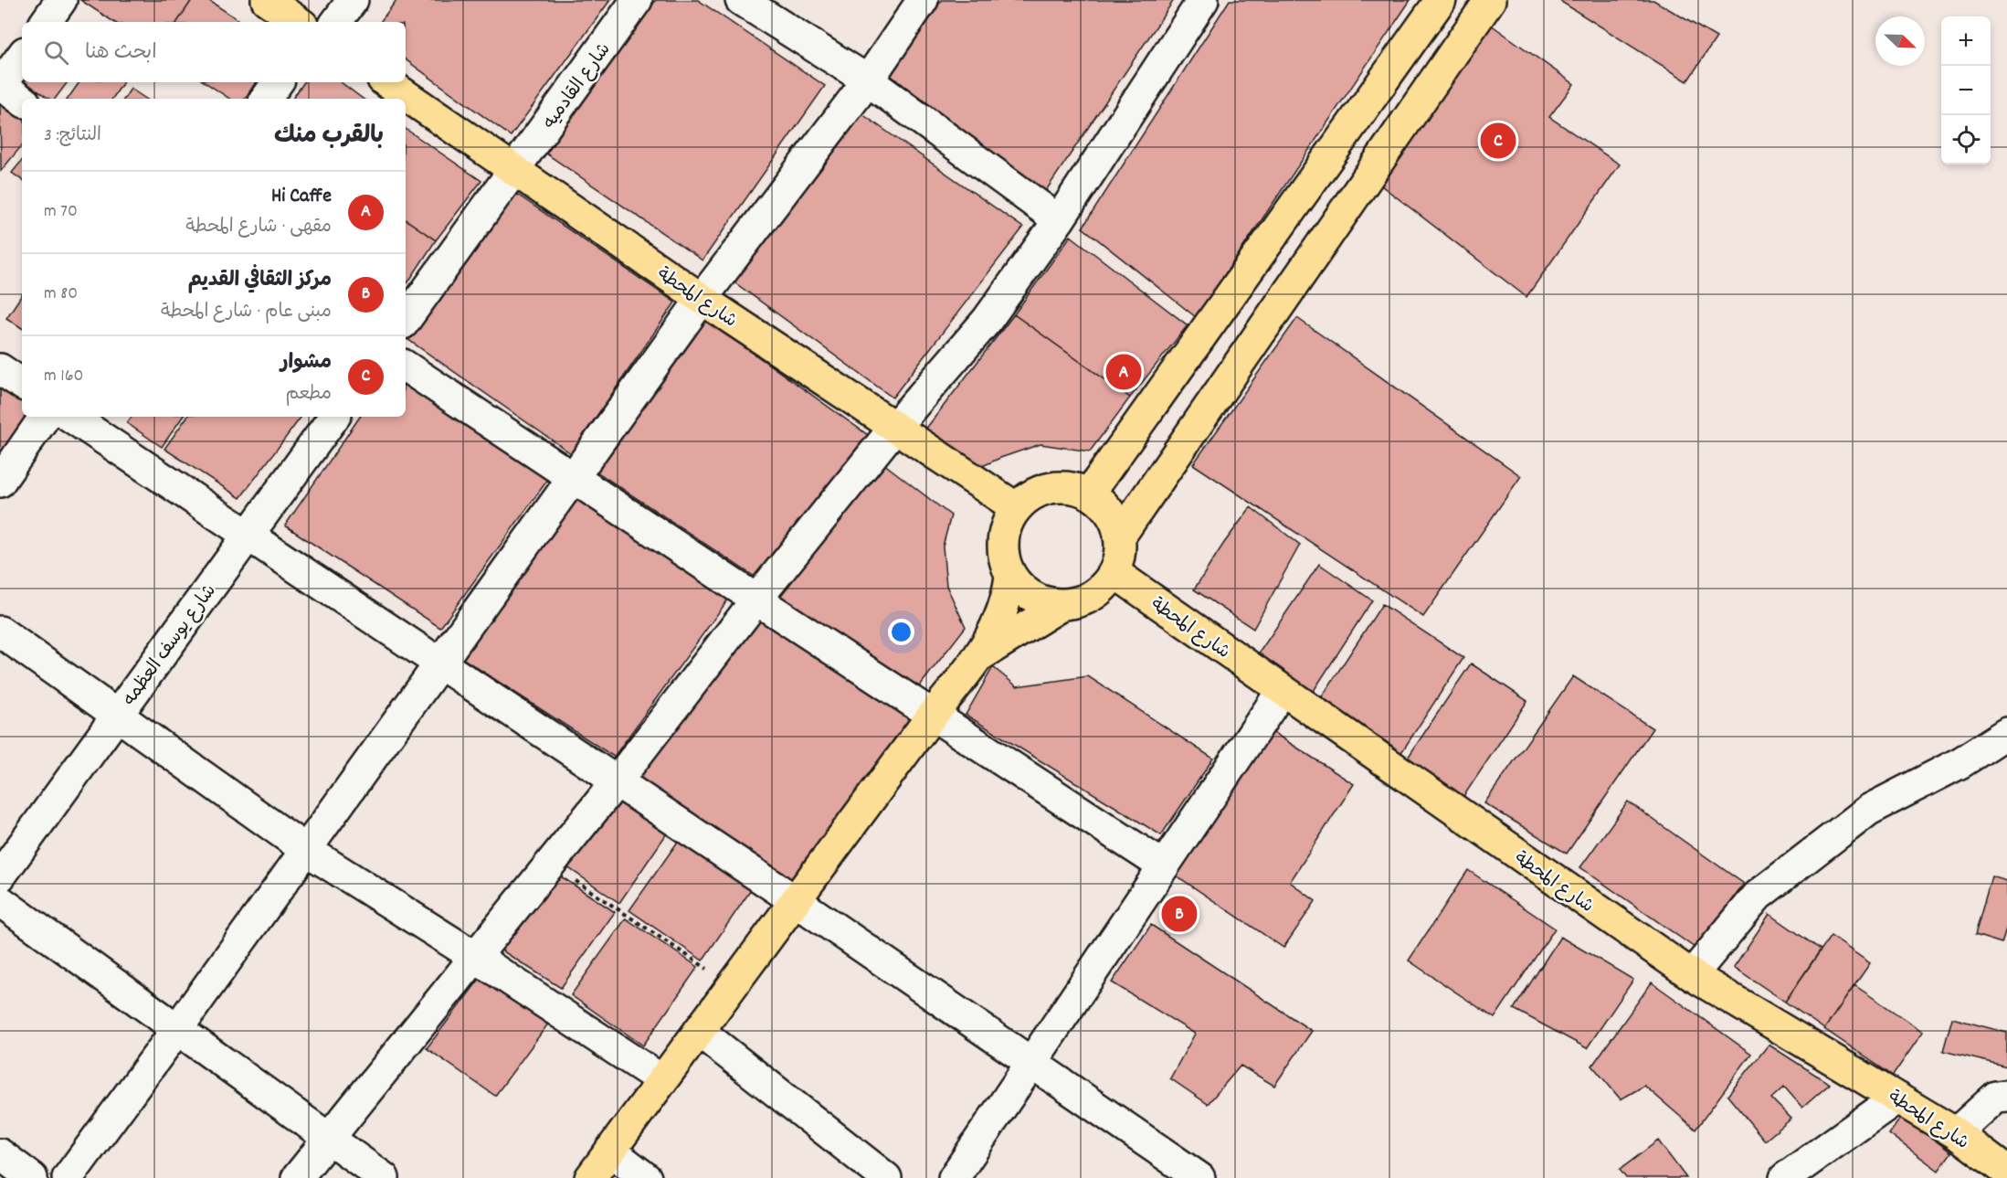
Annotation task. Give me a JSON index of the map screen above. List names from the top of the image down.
{
  "streets": {
    "main road": ["شارع المحطة"],
    "street": ["شارع القادميه", "شارع يوسف العظمه"]
  },
  "crossings": [
    ["شارع القادميه", "شارع المحطة"]
  ],
  "north": "bottom right",
  "page": {
    "map_buttons": ["+", "−"],
    "search": "ابحث هنا",
    "heading": ["بالقرب منك", "النتائج: 3"],
    "pins": ["C", "A", "B"],
    "list": [
      {
        "mark": "A",
        "name": "Hi Caffe",
        "note": "مقهى · شارع المحطة",
        "value": "70 m"
      },
      {
        "mark": "B",
        "name": "مركز الثقافي القديم",
        "note": "مبنى عام · شارع المحطة",
        "value": "80 m"
      },
      {
        "mark": "C",
        "name": "مشوار",
        "note": "مطعم",
        "value": "160 m"
      }
    ]
  }
}
